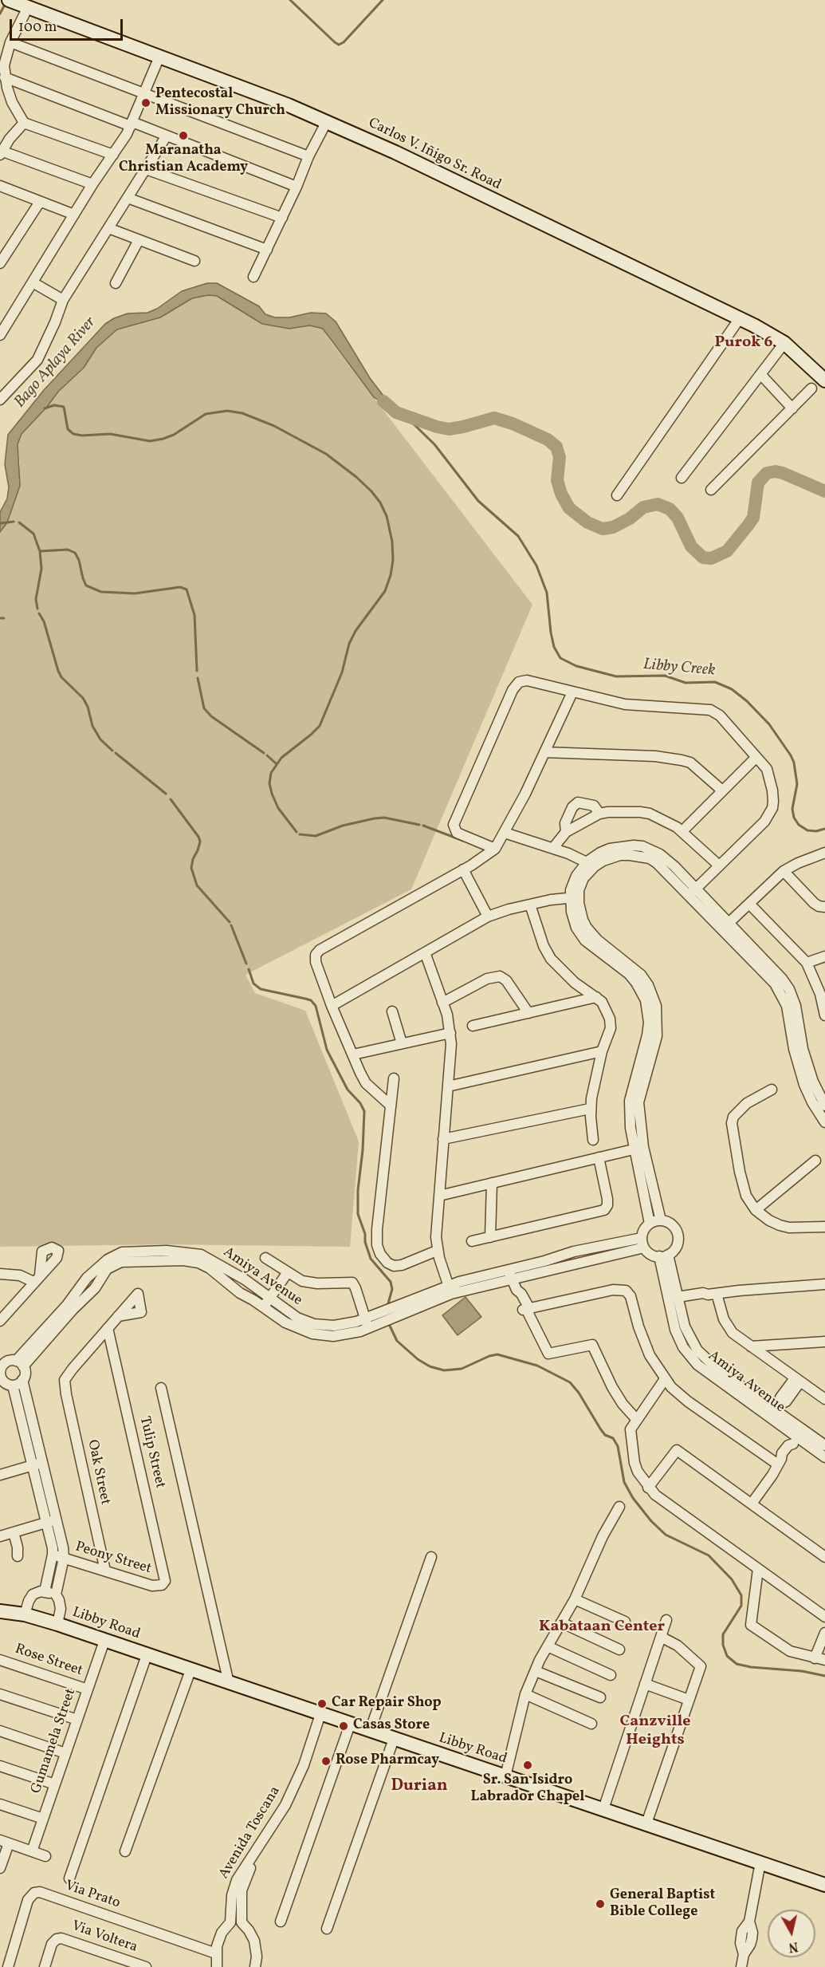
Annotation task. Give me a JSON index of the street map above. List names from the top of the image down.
{
  "streets": {
    "main road": ["Carlos V. Iñigo Sr. Road", "Libby Road"],
    "street": [
      "Amiya Avenue",
      "Tulip Street",
      "Oak Street",
      "Peony Street",
      "Rose Street",
      "Gumamela Street",
      "Avenida Toscana",
      "Via Prato",
      "Via Voltera"
    ]
  },
  "crossings": [
    ["Tulip Street", "Oak Street"],
    ["Tulip Street", "Peony Street"],
    ["Oak Street", "Peony Street"],
    ["Libby Road", "Gumamela Street"],
    ["Libby Road", "Avenida Toscana"],
    ["Rose Street", "Gumamela Street"],
    ["Avenida Toscana", "Via Prato"]
  ],
  "districts": [
    "Purok 6",
    "Kabataan Center",
    "Canzville Heights",
    "Durian"
  ],
  "water": ["Bago Aplaya River", "Libby Creek"],
  "places": [
    "Pentecostal Missionary Church",
    "Maranatha Christian Academy",
    "Car Repair Shop",
    "Casas Store",
    "Rose Pharmcay",
    "Sr. San Isidro Labrador Chapel",
    "General Baptist Bible College"
  ],
  "scale_bar": "100 m",
  "north": "bottom"
}
